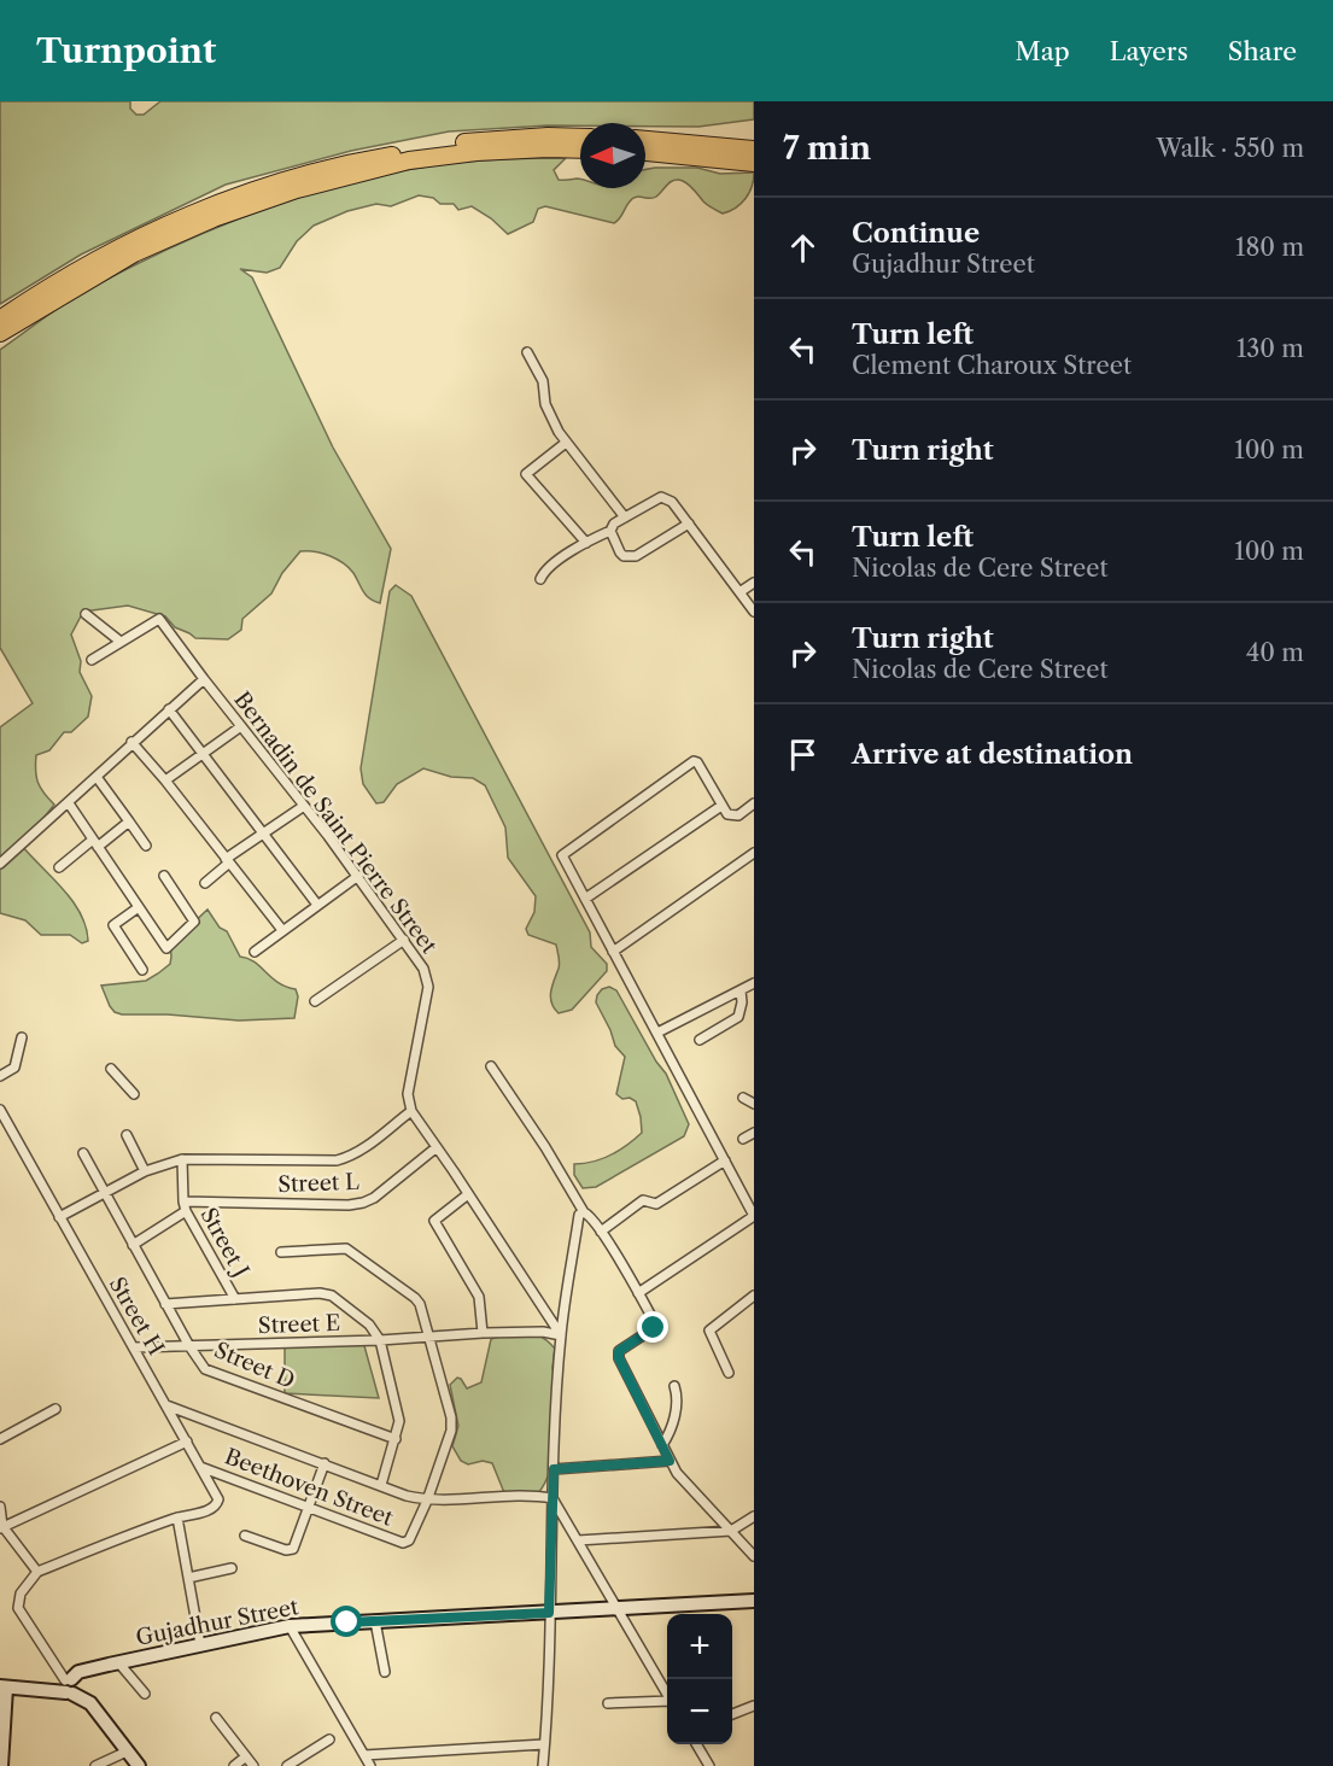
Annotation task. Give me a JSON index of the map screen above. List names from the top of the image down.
{
  "streets": {
    "street": [
      "Bernadin de Saint Pierre Street",
      "Street L",
      "Street J",
      "Street H",
      "Street E",
      "Street D",
      "Beethoven Street",
      "Gujadhur Street"
    ]
  },
  "crossings": [
    ["Street L", "Street J"],
    ["Street H", "Street E"],
    ["Street H", "Beethoven Street"],
    ["Street E", "Street D"]
  ],
  "north": "left",
  "page": {
    "header": "Turnpoint",
    "nav": ["Map", "Layers", "Share"],
    "heading": ["7 min", "Walk · 550 m"],
    "list": [
      ["Continue", "Gujadhur Street", "180 m"],
      ["Turn left", "Clement Charoux Street", "130 m"],
      ["Turn right", "100 m"],
      ["Turn left", "Nicolas de Cere Street", "100 m"],
      ["Turn right", "Nicolas de Cere Street", "40 m"],
      "Arrive at destination"
    ],
    "map_buttons": ["+", "−"]
  }
}
